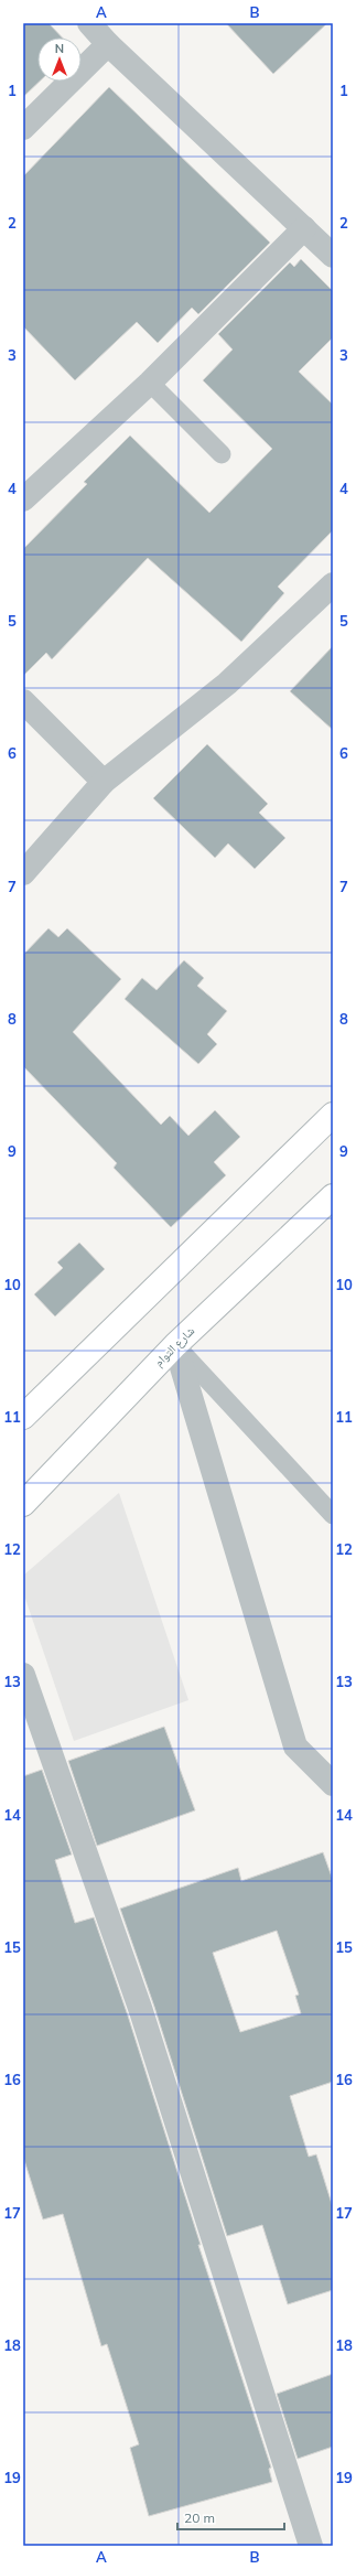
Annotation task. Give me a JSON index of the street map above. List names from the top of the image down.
{
  "streets": {
    "main road": ["شارع التوام"]
  },
  "scale_bar": "20 m",
  "north": "top",
  "grid": {
    "columns": ["A", "B"],
    "rows": [
      "1",
      "2",
      "3",
      "4",
      "5",
      "6",
      "7",
      "8",
      "9",
      "10",
      "11",
      "12",
      "13",
      "14",
      "15",
      "16",
      "17",
      "18",
      "19"
    ]
  }
}
